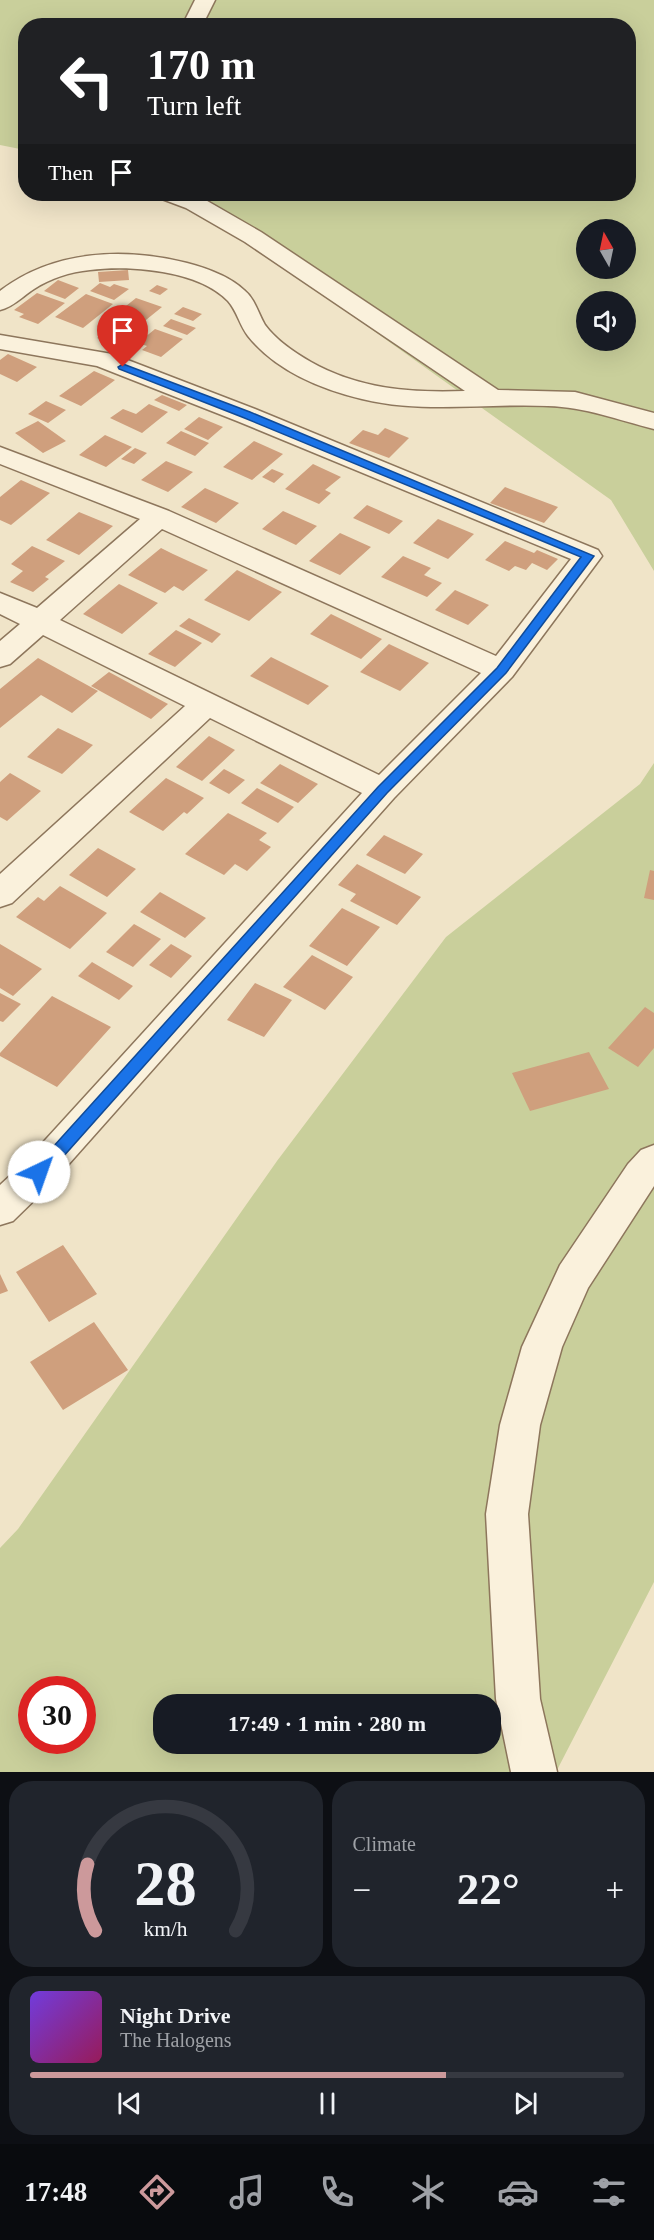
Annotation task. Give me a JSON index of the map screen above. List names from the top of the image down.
{
  "north": "top",
  "page": {
    "turn": ["170 m", "Turn left"],
    "then": "Then",
    "limit": "30",
    "trip": "17:49 · 1 min · 280 m",
    "tile": "Climate",
    "heat": ["−", "22°", "+"],
    "song": ["Night Drive", "The Halogens"],
    "tabs": "17:48",
    "gauge": ["28", "km/h"]
  }
}
